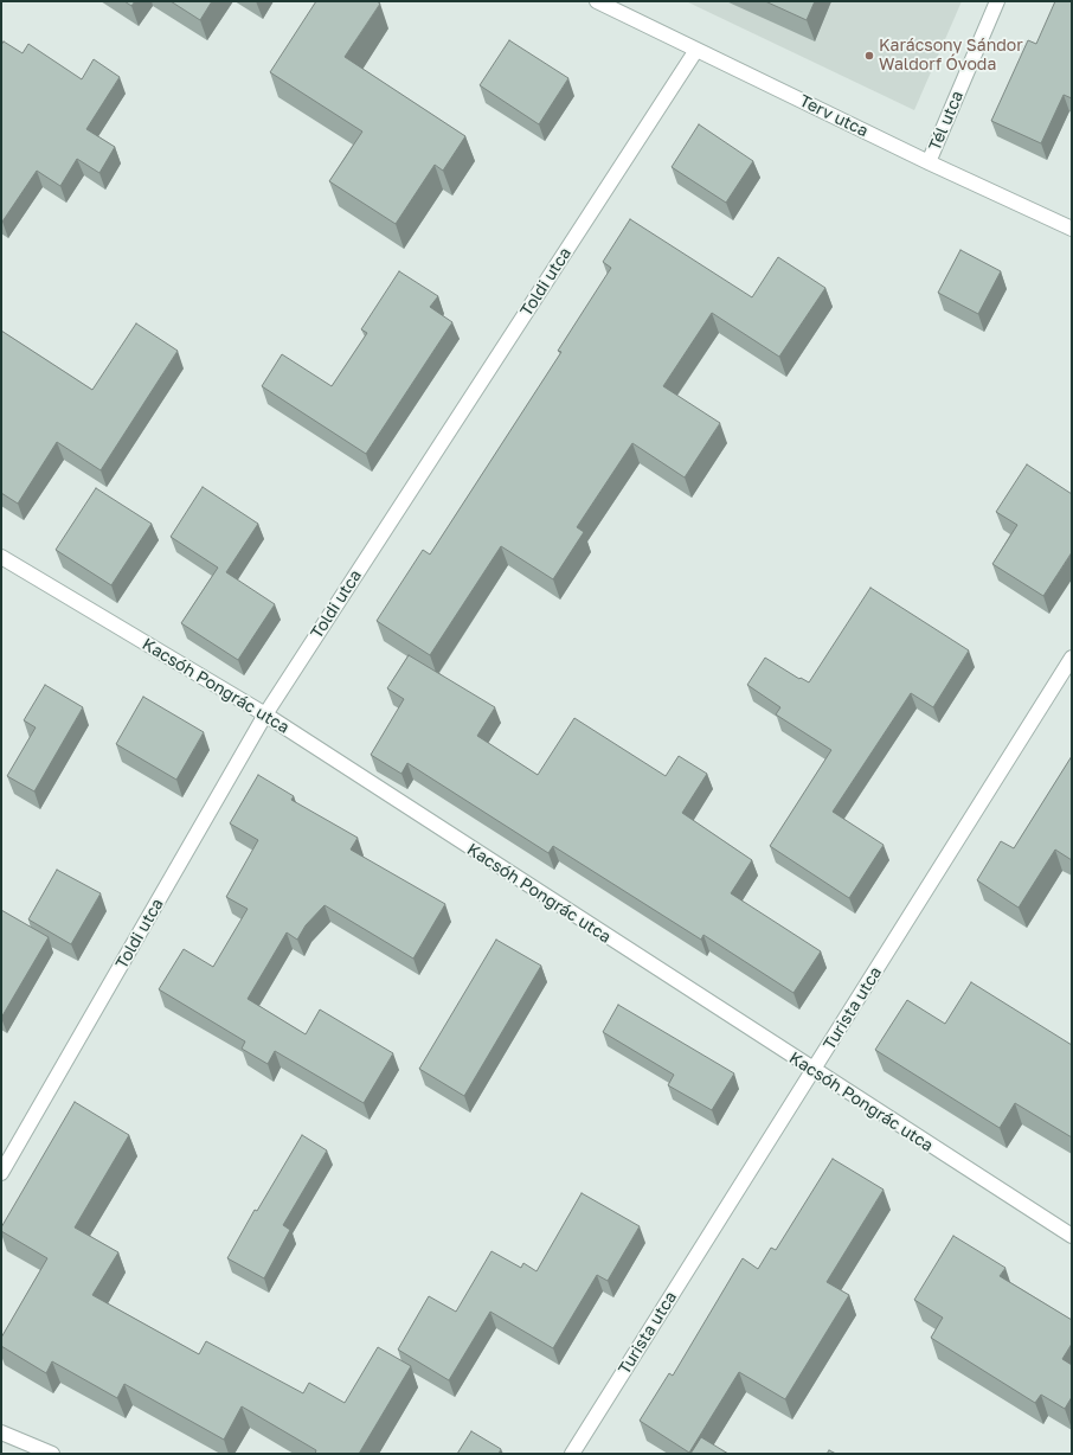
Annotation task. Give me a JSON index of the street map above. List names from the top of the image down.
{
  "streets": {
    "street": [
      "Terv utca",
      "Tél utca",
      "Toldi utca",
      "Kacsóh Pongrác utca",
      "Turista utca"
    ]
  },
  "crossings": [
    ["Terv utca", "Tél utca"],
    ["Terv utca", "Toldi utca"],
    ["Toldi utca", "Kacsóh Pongrác utca"],
    ["Kacsóh Pongrác utca", "Turista utca"]
  ],
  "places": ["Karácsony Sándor Waldorf Óvoda"]
}
